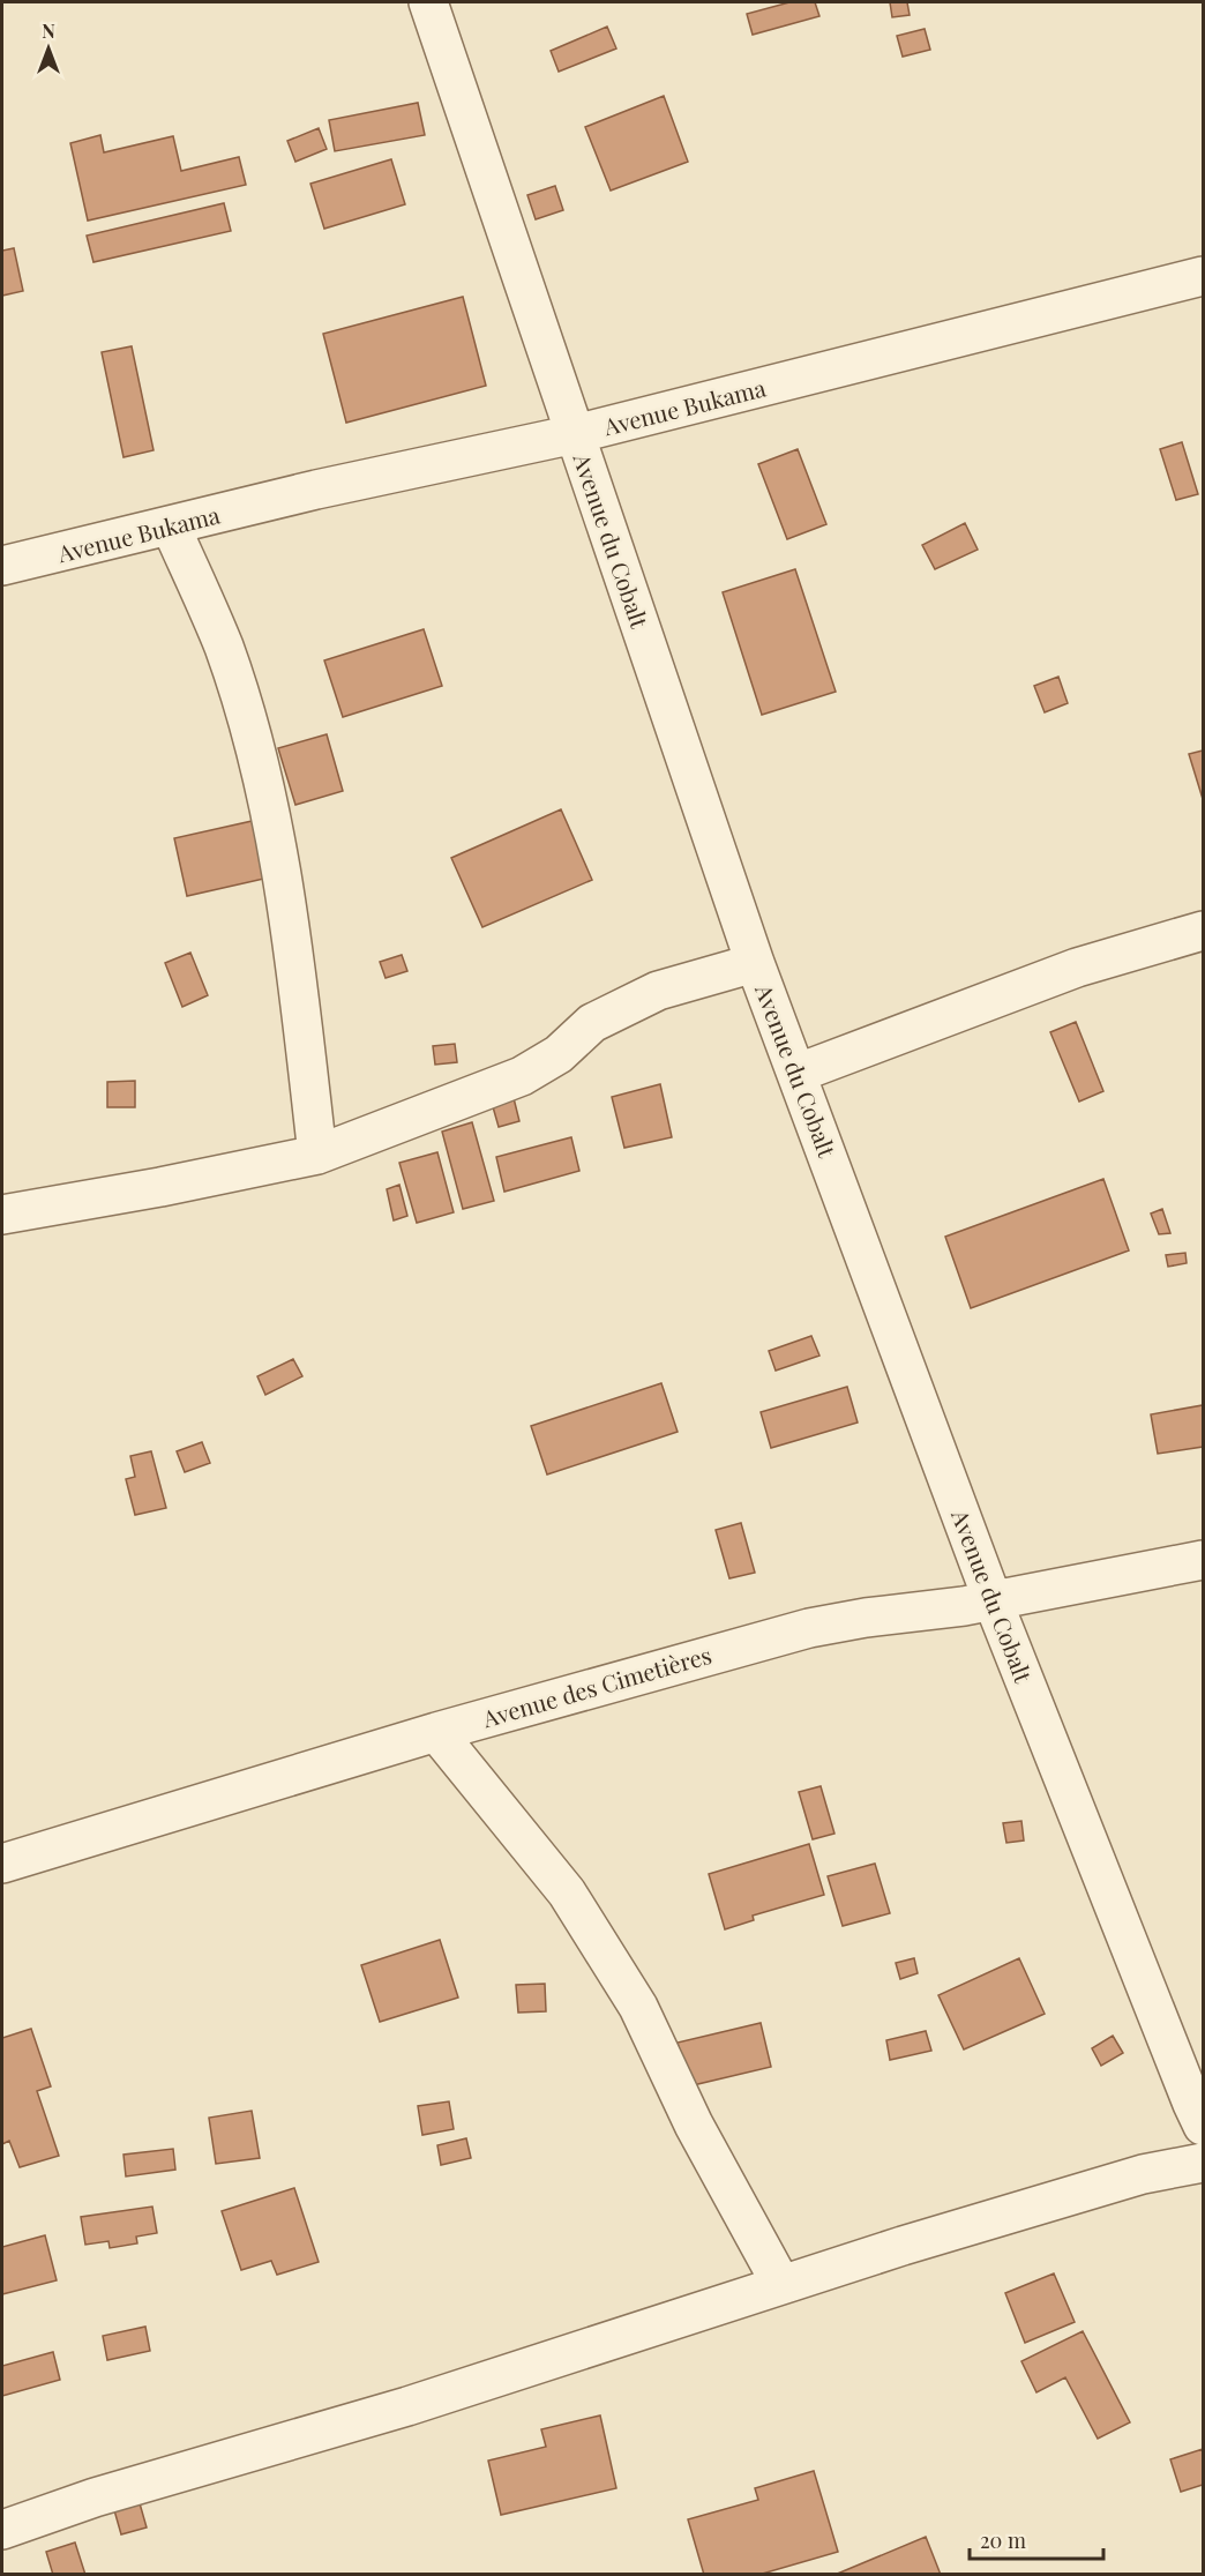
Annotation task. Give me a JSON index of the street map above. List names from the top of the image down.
{
  "streets": {
    "street": ["Avenue Bukama", "Avenue du Cobalt", "Avenue des Cimetières"]
  },
  "crossings": [
    ["Avenue Bukama", "Avenue du Cobalt"],
    ["Avenue du Cobalt", "Avenue des Cimetières"]
  ],
  "scale_bar": "20 m",
  "north": "top"
}
